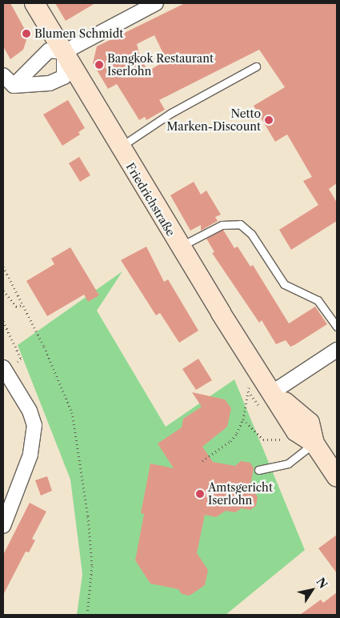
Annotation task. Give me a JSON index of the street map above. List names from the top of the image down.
{
  "streets": {
    "main road": ["Friedrichstraße"]
  },
  "places": [
    "Blumen Schmidt",
    "Bangkok Restaurant Iserlohn",
    "Netto Marken-Discount",
    "Amtsgericht Iserlohn"
  ],
  "north": "top right"
}
